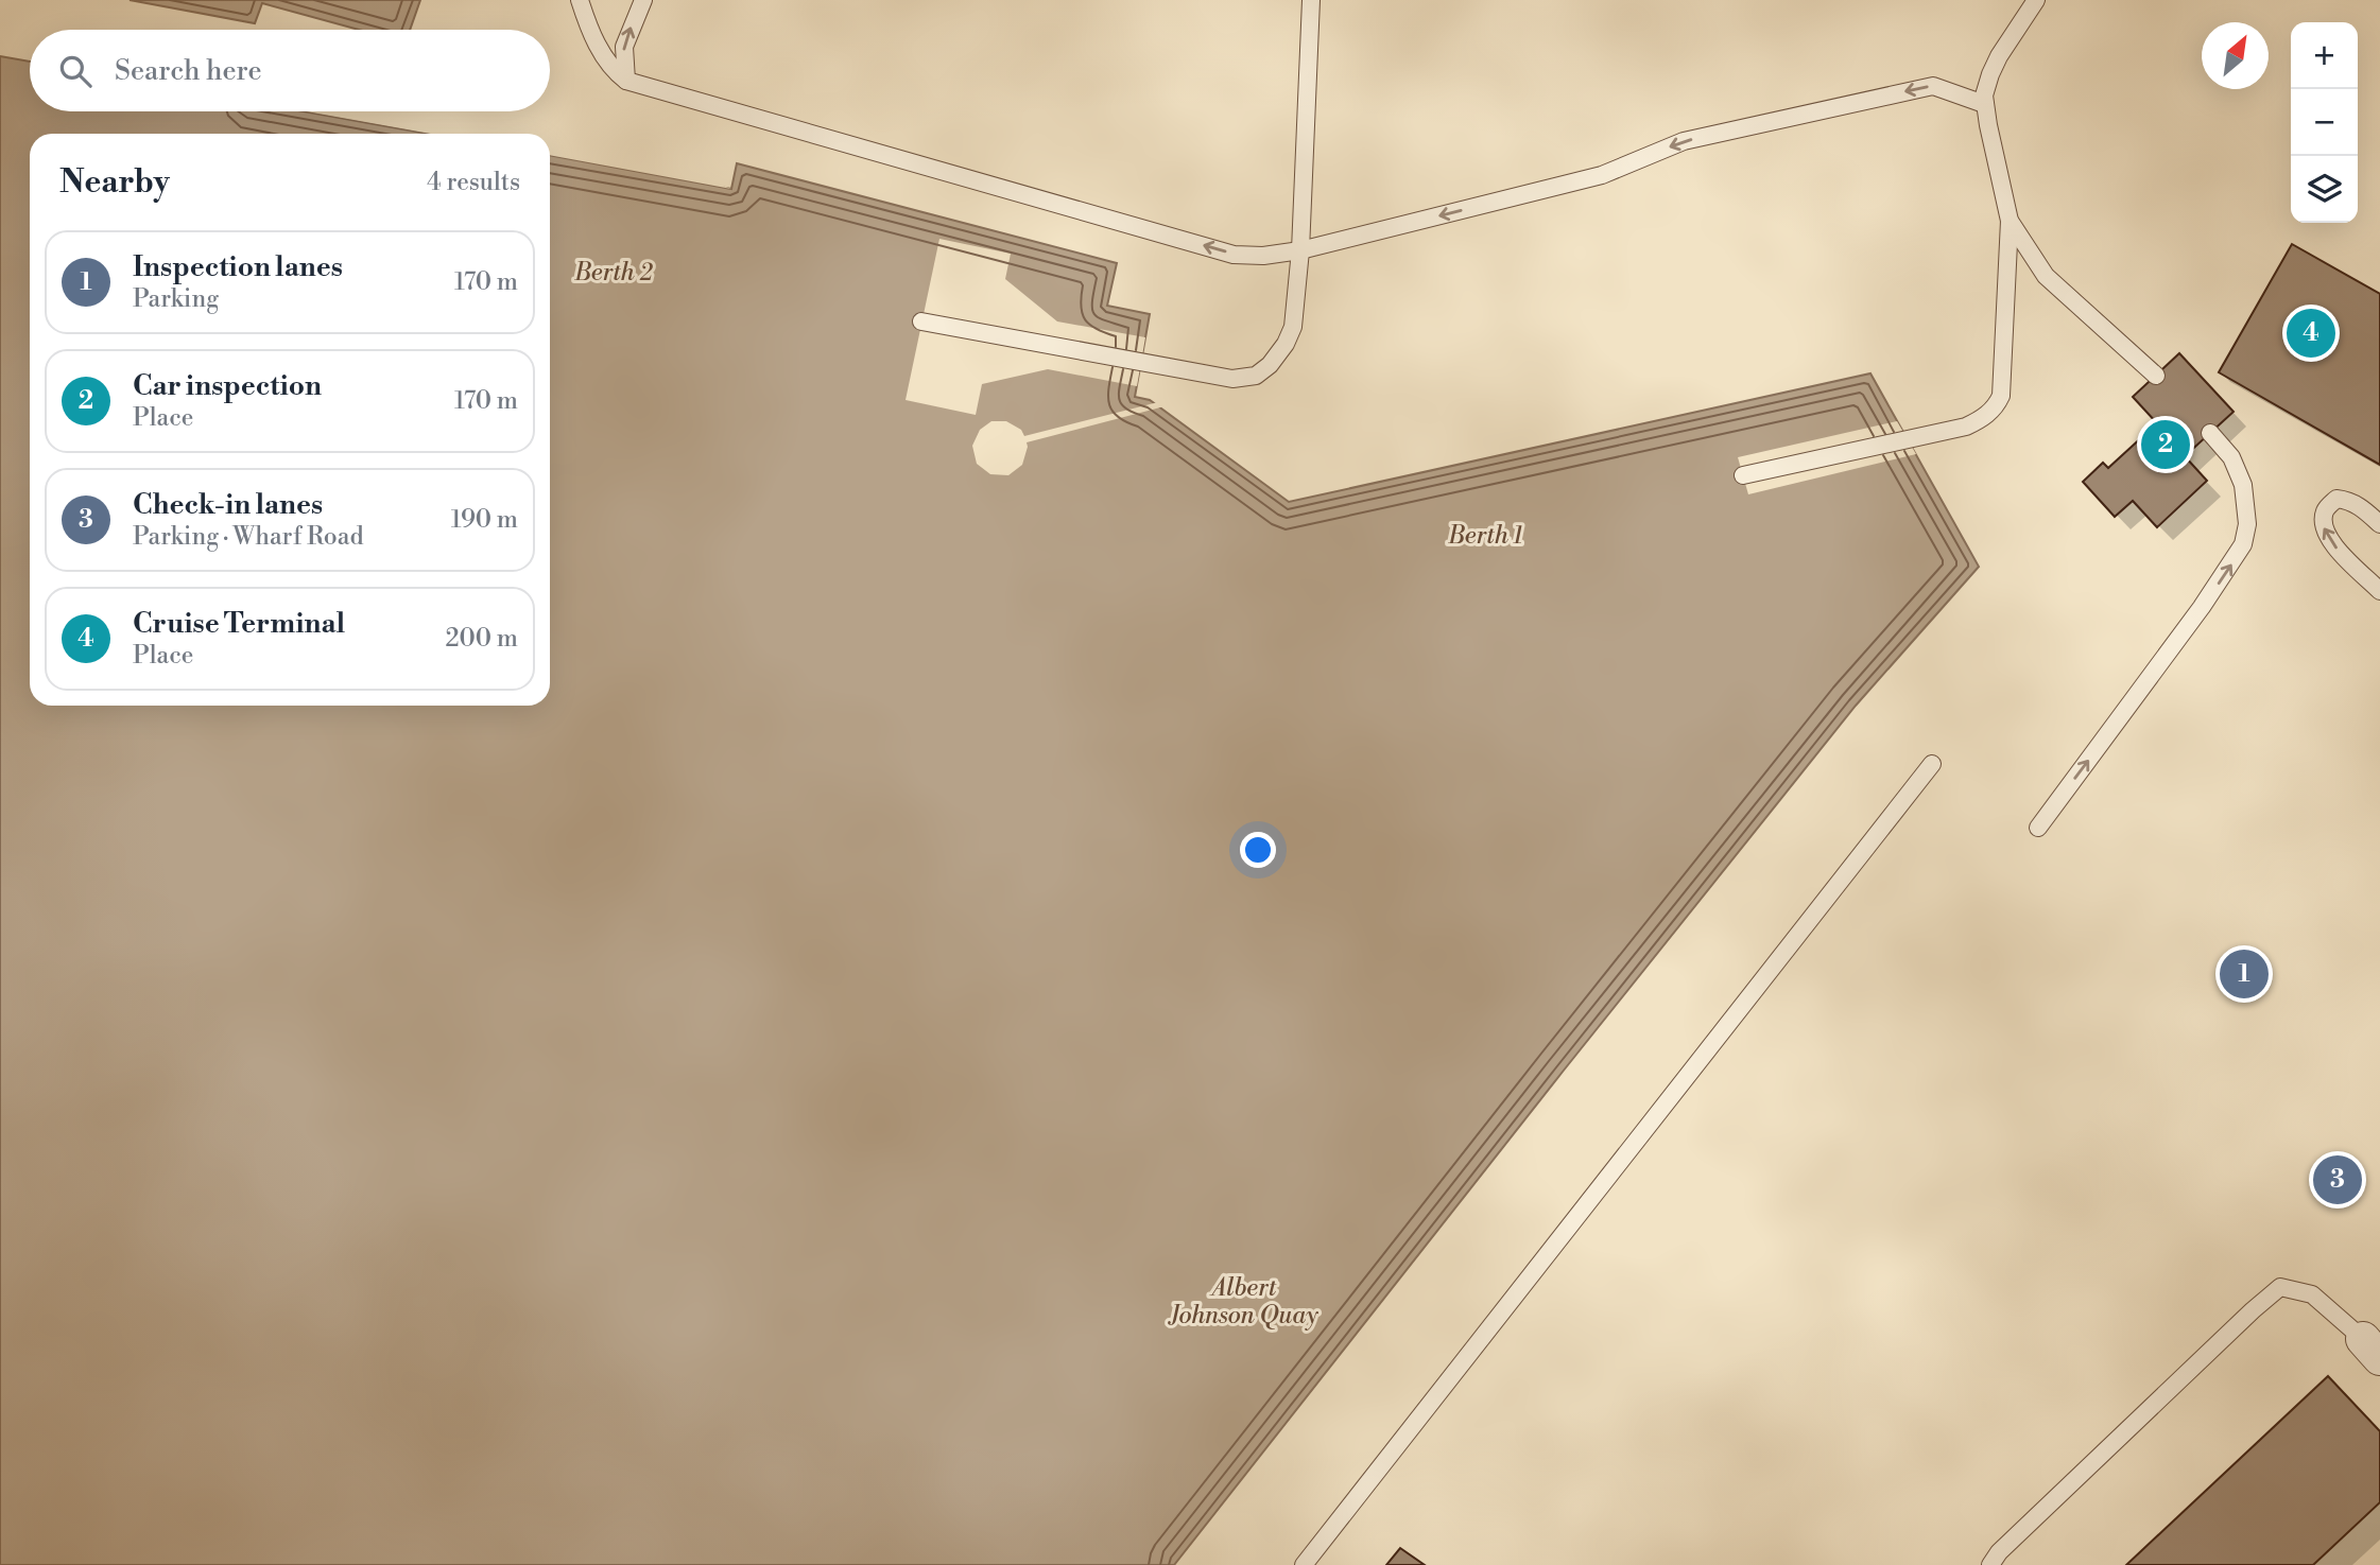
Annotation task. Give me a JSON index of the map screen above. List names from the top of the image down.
{
  "water": ["Berth 2", "Berth 1", "Albert Johnson Quay"],
  "north": "top right",
  "page": {
    "map_buttons": ["+", "−"],
    "search": "Search here",
    "heading": ["Nearby", "4 results"],
    "list": [
      {
        "mark": "1",
        "name": "Inspection lanes",
        "note": "Parking",
        "value": "170 m"
      },
      {
        "mark": "2",
        "name": "Car inspection",
        "note": "Place",
        "value": "170 m"
      },
      {
        "mark": "3",
        "name": "Check-in lanes",
        "note": "Parking · Wharf Road",
        "value": "190 m"
      },
      {
        "mark": "4",
        "name": "Cruise Terminal",
        "note": "Place",
        "value": "200 m"
      }
    ],
    "pins": [
      "4",
      "2",
      "1",
      "3"
    ]
  }
}
